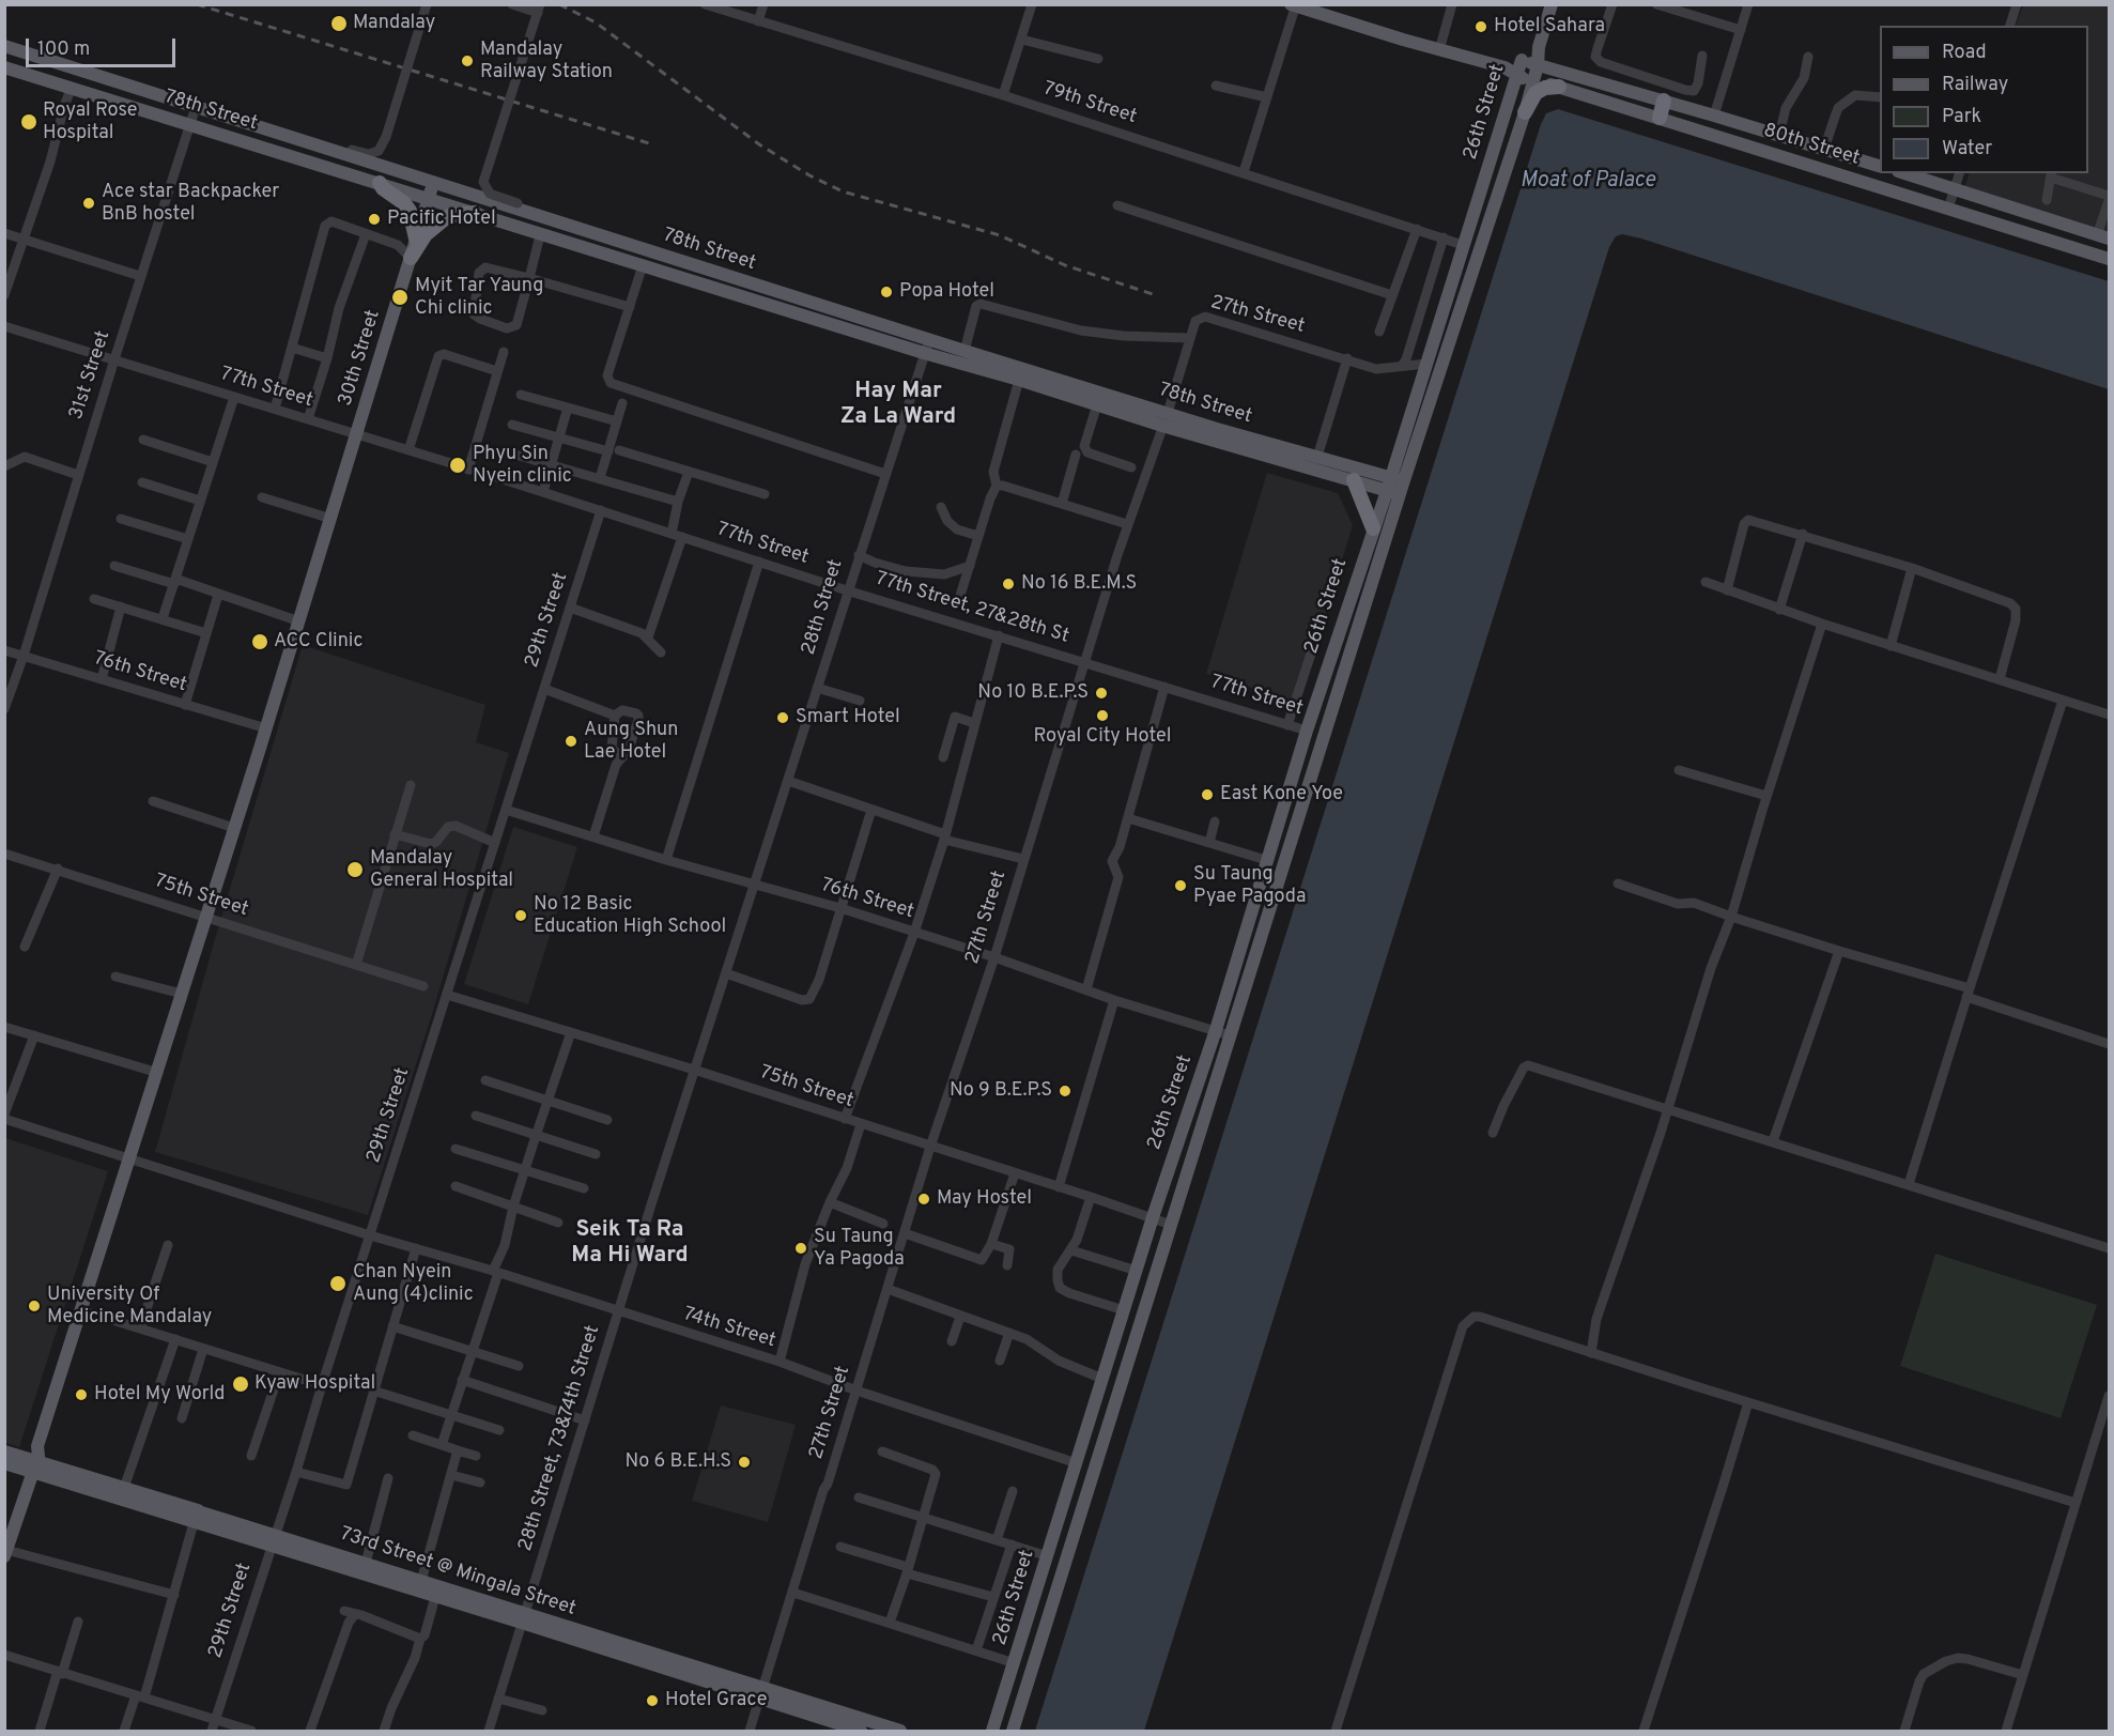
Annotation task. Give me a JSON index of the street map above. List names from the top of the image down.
{
  "streets": {
    "main road": [
      "78th Street",
      "26th Street",
      "80th Street",
      "30th Street",
      "73rd Street @ Mingala Street"
    ],
    "street": [
      "79th Street",
      "27th Street",
      "31st Street",
      "77th Street",
      "28th Street",
      "77th Street, 27&28th St",
      "29th Street",
      "76th Street",
      "75th Street",
      "74th Street",
      "28th Street, 73&74th Street"
    ]
  },
  "crossings": [
    ["79th Street", "26th Street"],
    ["78th Street", "26th Street"],
    ["78th Street", "27th Street"],
    ["78th Street", "30th Street"],
    ["78th Street", "31st Street"],
    ["78th Street", "28th Street"],
    ["26th Street", "80th Street"],
    ["26th Street", "27th Street"],
    ["26th Street", "77th Street"],
    ["26th Street", "76th Street"],
    ["26th Street", "75th Street"],
    ["26th Street", "74th Street"],
    ["27th Street", "77th Street"],
    ["27th Street", "77th Street, 27&28th St"],
    ["27th Street", "76th Street"],
    ["27th Street", "75th Street"],
    ["27th Street", "74th Street"],
    ["27th Street", "73rd Street @ Mingala Street"],
    ["30th Street", "77th Street"],
    ["30th Street", "76th Street"],
    ["30th Street", "75th Street"],
    ["30th Street", "74th Street"],
    ["30th Street", "73rd Street @ Mingala Street"],
    ["31st Street", "77th Street"],
    ["31st Street", "76th Street"],
    ["77th Street", "28th Street"],
    ["77th Street", "77th Street, 27&28th St"],
    ["77th Street", "29th Street"],
    ["28th Street", "77th Street, 27&28th St"],
    ["28th Street", "76th Street"],
    ["28th Street", "75th Street"],
    ["28th Street", "28th Street, 73&74th Street"],
    ["29th Street", "76th Street"],
    ["29th Street", "75th Street"],
    ["29th Street", "74th Street"],
    ["29th Street", "73rd Street @ Mingala Street"],
    ["75th Street", "28th Street, 73&74th Street"],
    ["74th Street", "28th Street, 73&74th Street"],
    ["28th Street, 73&74th Street", "73rd Street @ Mingala Street"]
  ],
  "districts": ["Hay Mar Za La Ward", "Seik Ta Ra Ma Hi Ward"],
  "water": ["Moat of Palace"],
  "places": [
    "Mandalay",
    "Hotel Sahara",
    "Mandalay Railway Station",
    "Royal Rose Hospital",
    "Ace star Backpacker BnB hostel",
    "Pacific Hotel",
    "Popa Hotel",
    "Myit Tar Yaung Chi clinic",
    "Phyu Sin Nyein clinic",
    "No 16 B.E.M.S",
    "ACC Clinic",
    "No 10 B.E.P.S",
    "Royal City Hotel",
    "Smart Hotel",
    "Aung Shun Lae Hotel",
    "East Kone Yoe",
    "Mandalay General Hospital",
    "Su Taung Pyae Pagoda",
    "No 12 Basic Education High School",
    "No 9 B.E.P.S",
    "May Hostel",
    "Su Taung Ya Pagoda",
    "Chan Nyein Aung (4)clinic",
    "University Of Medicine Mandalay",
    "Kyaw Hospital",
    "Hotel My World",
    "No 6 B.E.H.S",
    "Hotel Grace"
  ],
  "legend": [
    "Road",
    "Railway",
    "Park",
    "Water"
  ],
  "scale_bar": "100 m"
}
